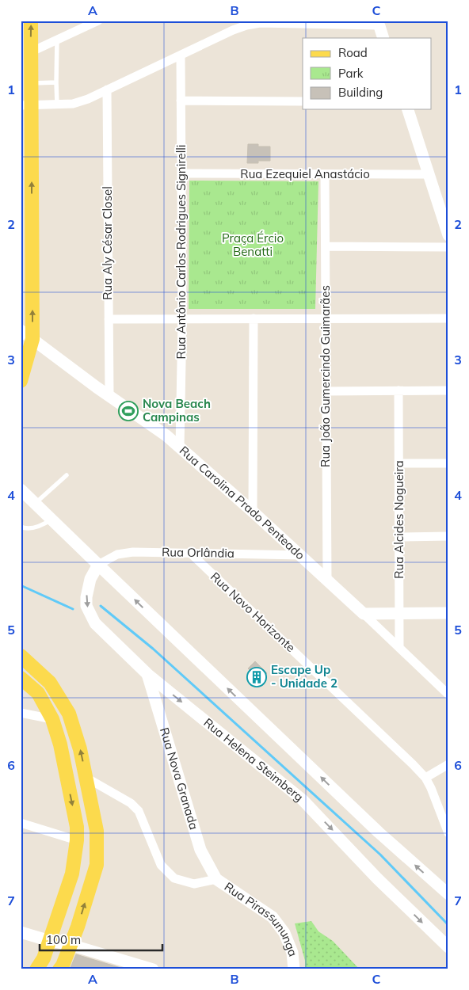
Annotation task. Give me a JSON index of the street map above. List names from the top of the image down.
{
  "streets": {
    "main road": [
      "Rua Carolina Prado Penteado",
      "Rua Helena Steimberg",
      "Rua Nova Granada",
      "Rua Pirassununga"
    ],
    "street": [
      "Rua Ezequiel Anastácio",
      "Rua Aly César Closel",
      "Rua Antônio Carlos Rodrigues Signirelli",
      "Rua João Gumercindo Guimarães",
      "Rua Alcides Nogueira",
      "Rua Orlândia",
      "Rua Novo Horizonte"
    ]
  },
  "crossings": [
    ["Rua Ezequiel Anastácio", "Rua Antônio Carlos Rodrigues Signirelli"],
    ["Rua Ezequiel Anastácio", "Rua João Gumercindo Guimarães"],
    ["Rua Aly César Closel", "Rua Carolina Prado Penteado"],
    ["Rua Antônio Carlos Rodrigues Signirelli", "Rua Carolina Prado Penteado"],
    ["Rua João Gumercindo Guimarães", "Rua Carolina Prado Penteado"],
    ["Rua Carolina Prado Penteado", "Rua Alcides Nogueira"],
    ["Rua Carolina Prado Penteado", "Rua Orlândia"],
    ["Rua Orlândia", "Rua Novo Horizonte"],
    ["Rua Orlândia", "Rua Helena Steimberg"],
    ["Rua Helena Steimberg", "Rua Nova Granada"],
    ["Rua Nova Granada", "Rua Pirassununga"]
  ],
  "parks": ["Praça Ércio Benatti"],
  "places": {
    "sports": ["Nova Beach Campinas"],
    "building": ["Escape Up - Unidade 2"]
  },
  "legend": ["Road", "Park", "Building"],
  "scale_bar": "100 m",
  "grid": {
    "columns": ["A", "B", "C"],
    "rows": [
      "1",
      "2",
      "3",
      "4",
      "5",
      "6",
      "7"
    ]
  }
}
